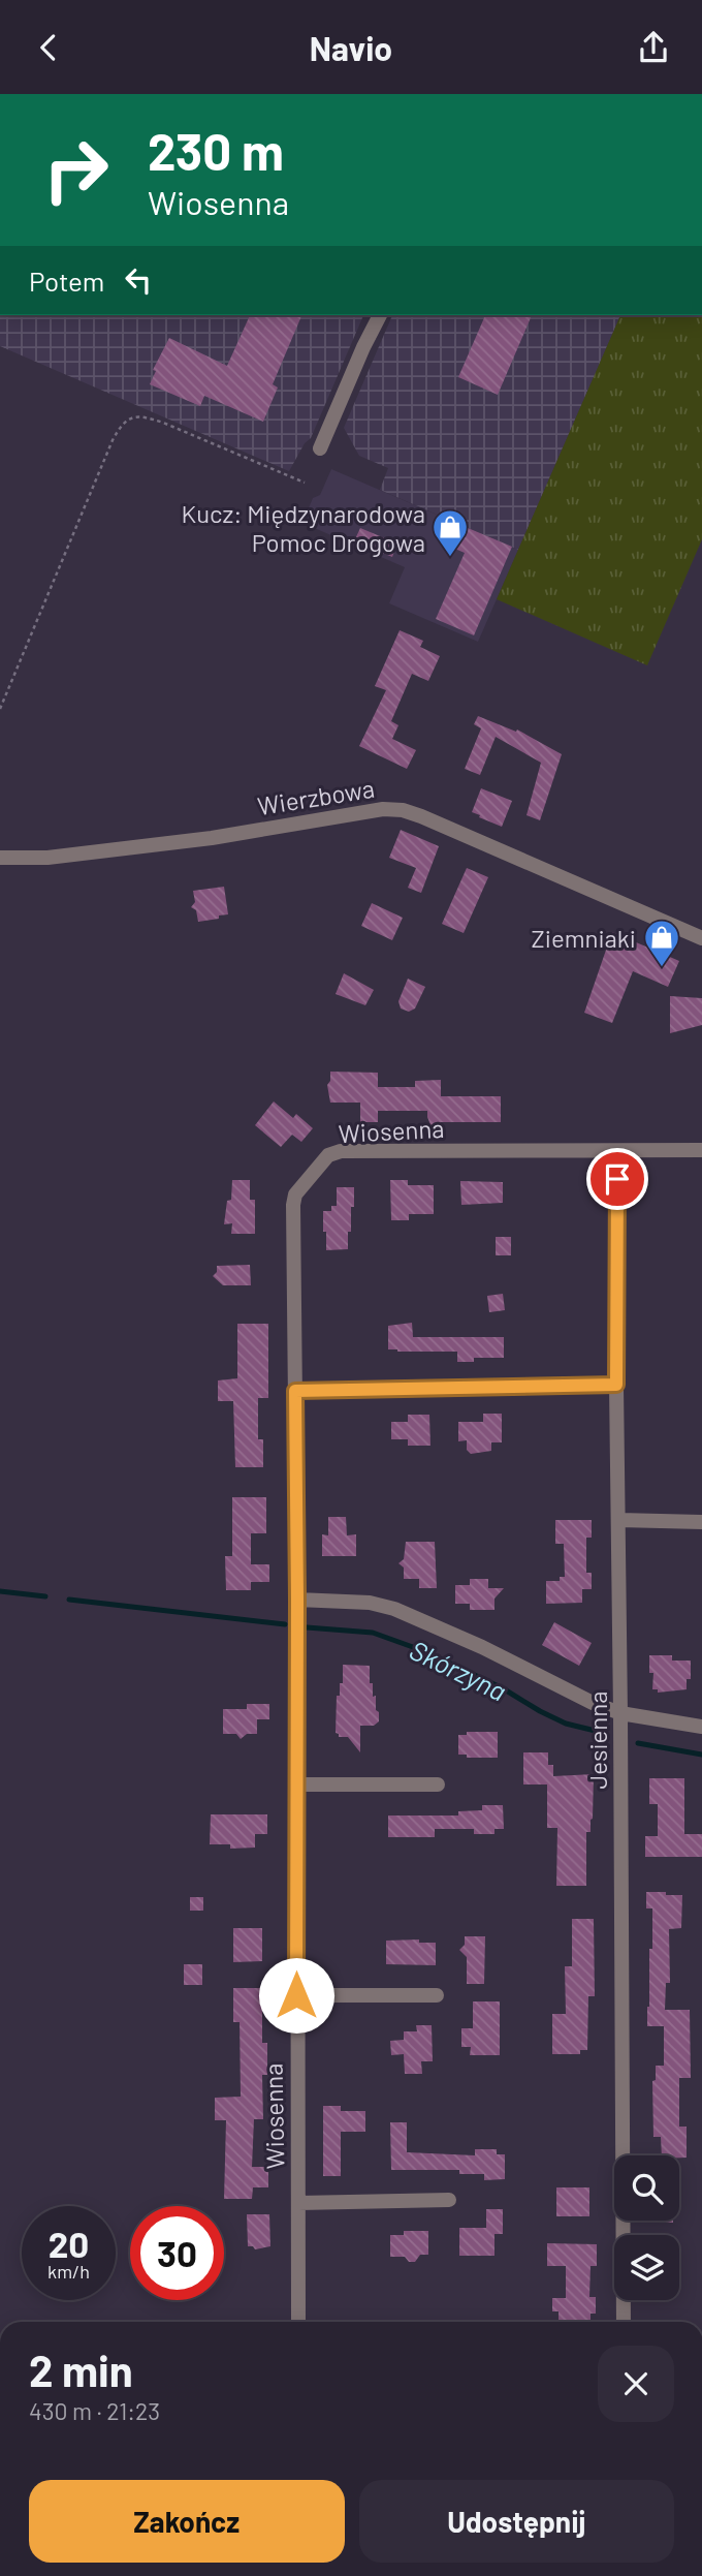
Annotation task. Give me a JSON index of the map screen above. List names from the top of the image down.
{
  "streets": {
    "street": ["Wierzbowa", "Wiosenna", "Jesienna"]
  },
  "crossings": [
    ["Wiosenna", "Jesienna"]
  ],
  "water": ["Skórzyna"],
  "places": {
    "shop": ["Kucz: Międzynarodowa Pomoc Drogowa", "Ziemniaki"]
  },
  "page": {
    "header": "Navio",
    "turn": ["230 m", "Wiosenna"],
    "then": "Potem",
    "speed": "20 km/h",
    "limit": "30",
    "heading": ["2 min", "430 m · 21:23"],
    "buttons": ["Zakończ", "Udostępnij"]
  }
}
